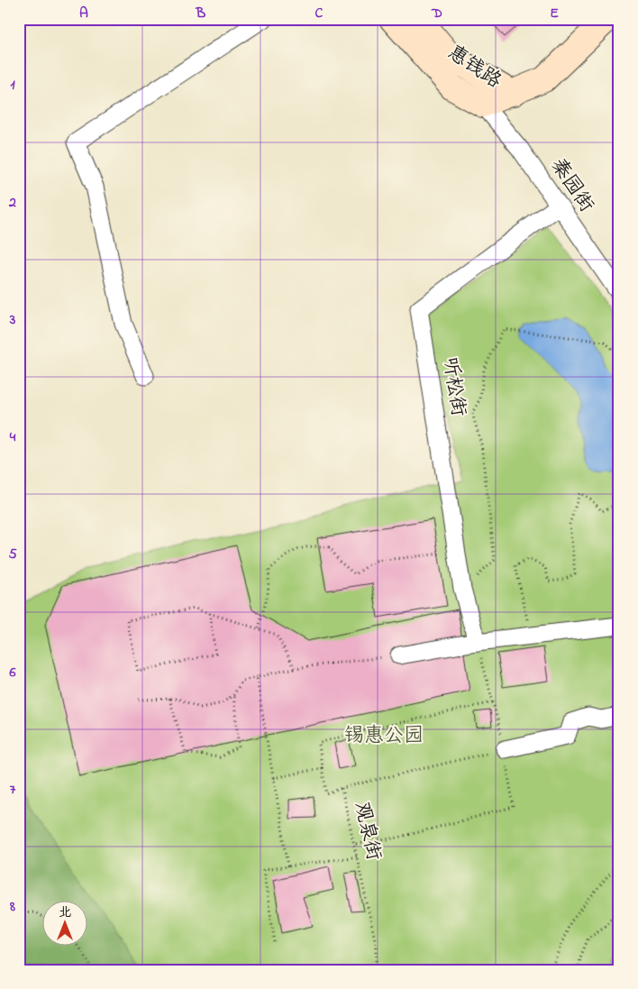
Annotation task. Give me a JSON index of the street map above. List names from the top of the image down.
{
  "streets": {
    "main road": ["惠钱路"],
    "street": ["秦园街", "听松街"],
    "path": ["观泉街"]
  },
  "crossings": [
    ["秦园街", "听松街"]
  ],
  "parks": ["锡惠公园"],
  "north": "top",
  "grid": {
    "columns": [
      "A",
      "B",
      "C",
      "D",
      "E"
    ],
    "rows": [
      "1",
      "2",
      "3",
      "4",
      "5",
      "6",
      "7",
      "8"
    ]
  }
}
